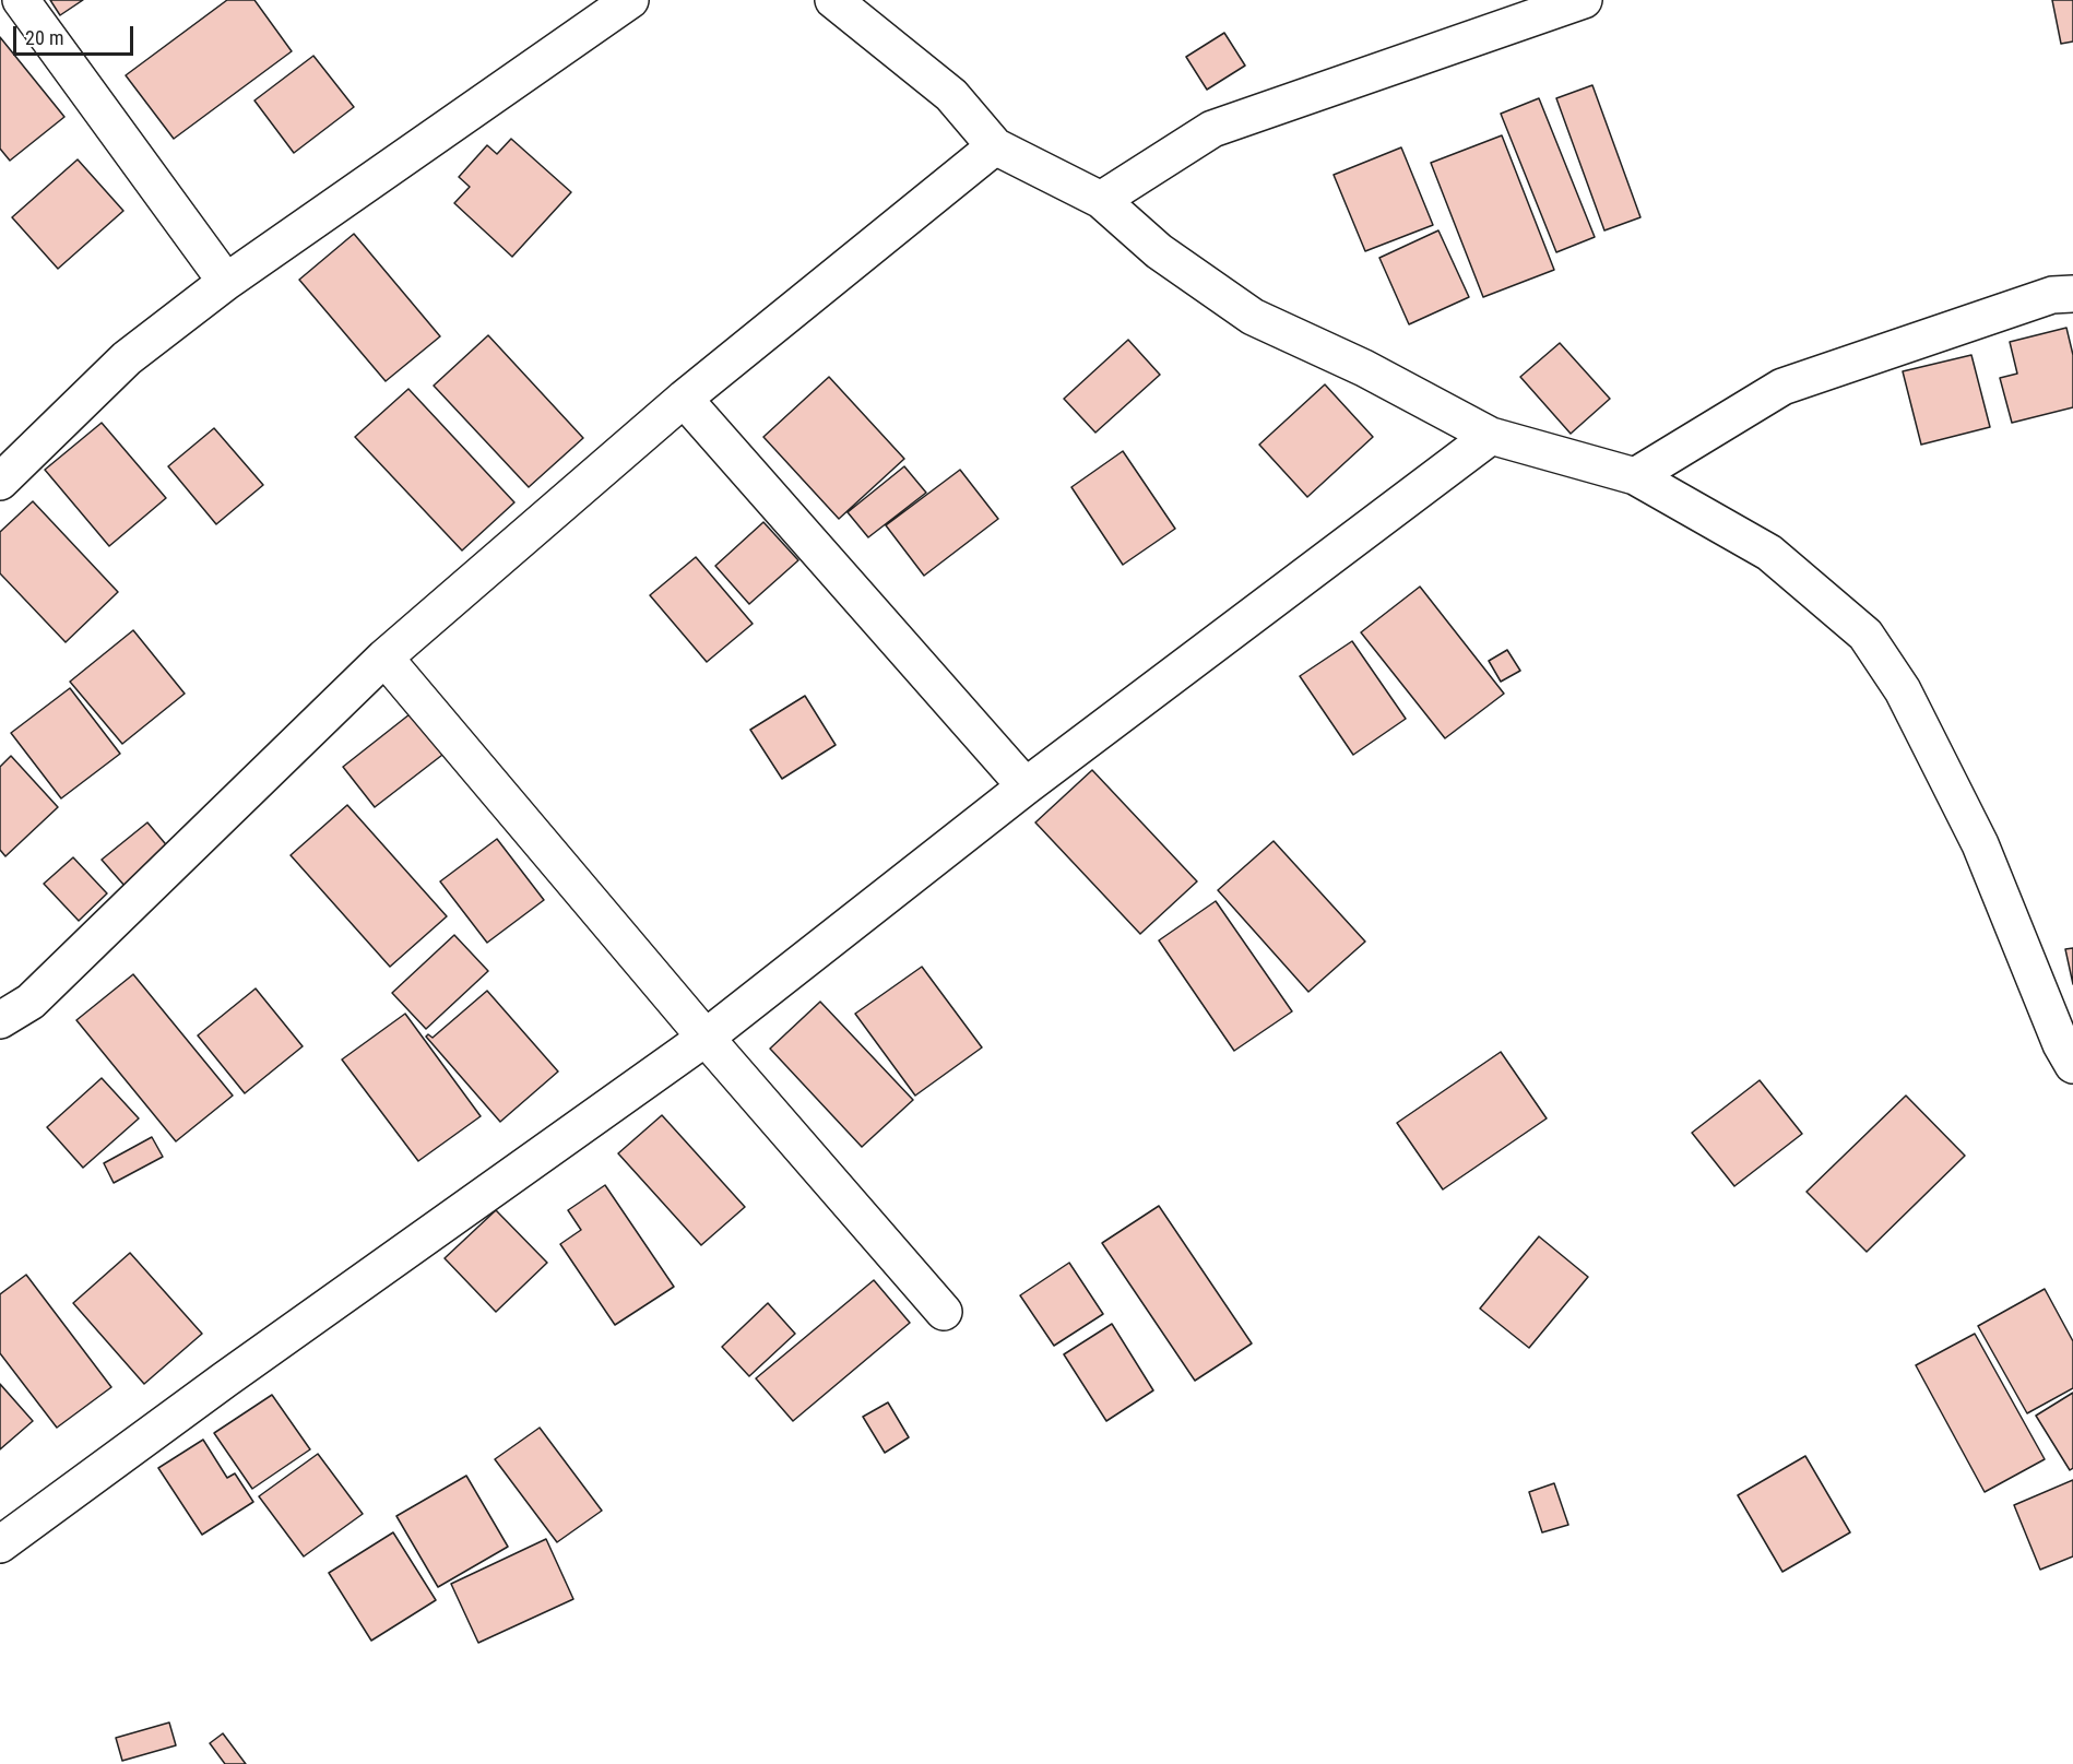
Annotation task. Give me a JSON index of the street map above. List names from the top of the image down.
{
  "scale_bar": "20 m"
}
